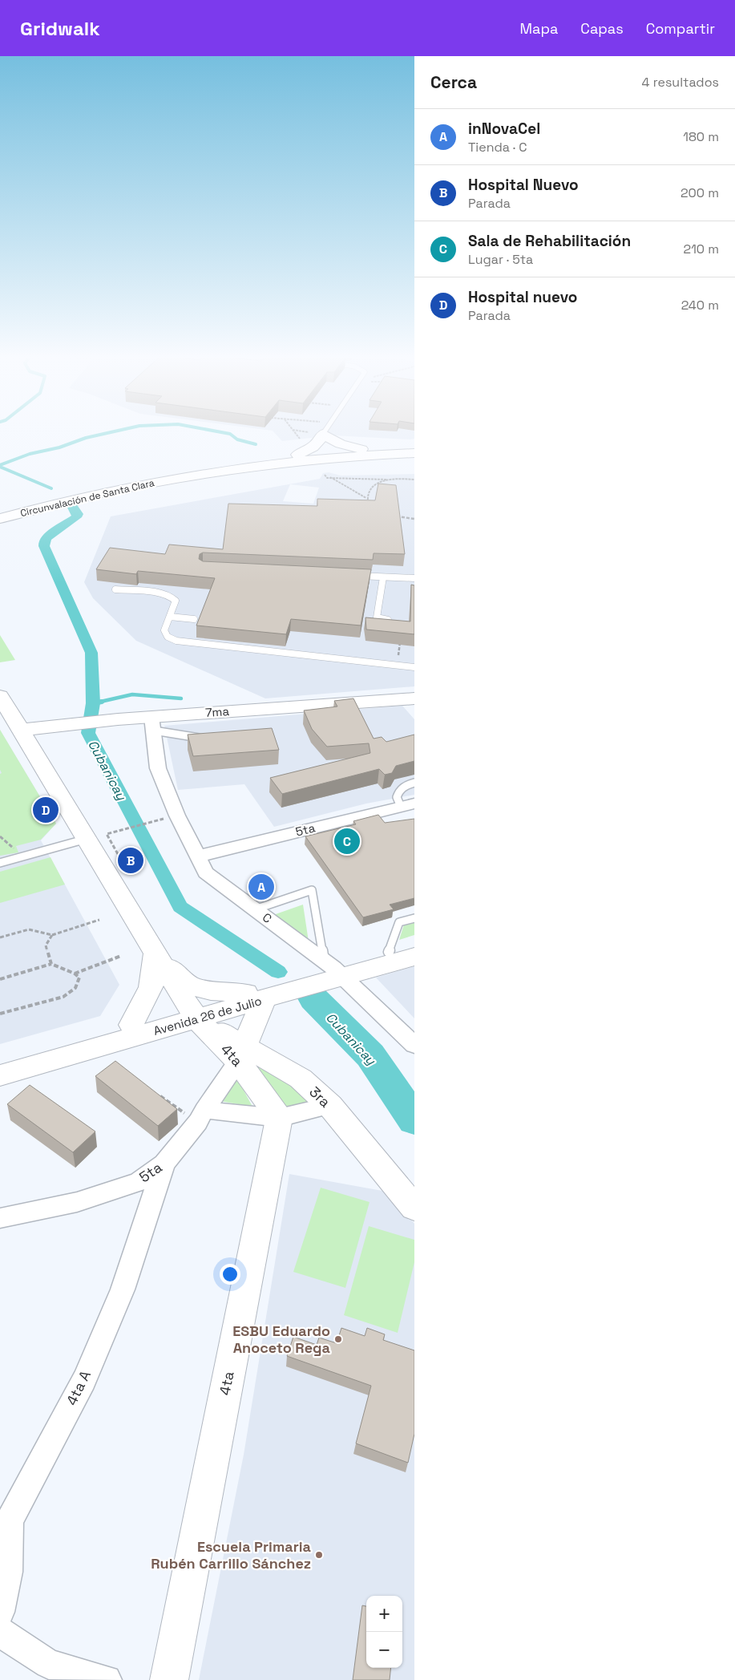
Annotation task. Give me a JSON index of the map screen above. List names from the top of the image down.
{
  "streets": {
    "main road": [
      "Circunvalación de Santa Clara",
      "7ma",
      "Avenida 26 de Julio",
      "4ta",
      "3ra"
    ],
    "street": ["5ta", "C", "4ta A"]
  },
  "crossings": [
    ["7ma", "C"],
    ["5ta", "C"],
    ["5ta", "4ta"],
    ["5ta", "3ra"],
    ["5ta", "4ta A"],
    ["C", "Avenida 26 de Julio"],
    ["Avenida 26 de Julio", "4ta"],
    ["4ta", "3ra"]
  ],
  "water": ["Cubanicay"],
  "places": ["ESBU Eduardo Anoceto Rega", "Escuela Primaria Rubén Carrillo Sánchez"],
  "page": {
    "header": "Gridwalk",
    "nav": ["Mapa", "Capas", "Compartir"],
    "heading": ["Cerca", "4 resultados"],
    "list": [
      {
        "mark": "A",
        "name": "inNovaCel",
        "note": "Tienda · C",
        "value": "180 m"
      },
      {
        "mark": "B",
        "name": "Hospital Nuevo",
        "note": "Parada",
        "value": "200 m"
      },
      {
        "mark": "C",
        "name": "Sala de Rehabilitación",
        "note": "Lugar · 5ta",
        "value": "210 m"
      },
      {
        "mark": "D",
        "name": "Hospital nuevo",
        "note": "Parada",
        "value": "240 m"
      }
    ],
    "pins": [
      "D",
      "C",
      "B",
      "A"
    ],
    "map_buttons": ["+", "−"]
  }
}
